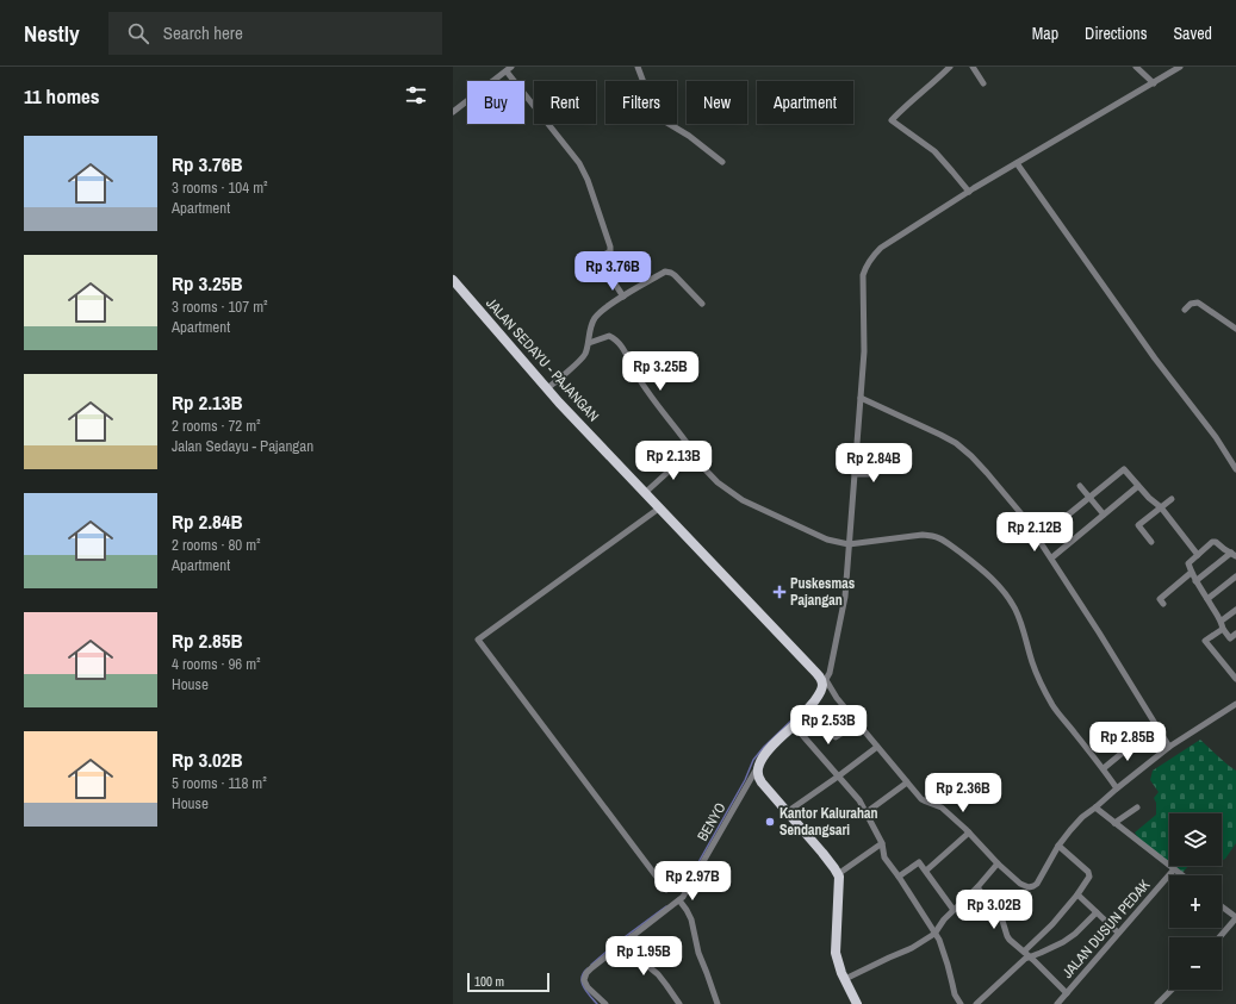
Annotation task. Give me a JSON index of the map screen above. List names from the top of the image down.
{
  "streets": {
    "main road": ["JALAN SEDAYU - PAJANGAN"],
    "street": ["BENYO", "JALAN DUSUN PEDAK"]
  },
  "places": {
    "health": ["Puskesmas Pajangan"],
    "other": ["Kantor Kalurahan Sendangsari"]
  },
  "scale_bar": "100 m",
  "page": {
    "header": "Nestly",
    "search": "Search here",
    "nav": ["Map", "Directions", "Saved"],
    "heading": "11 homes",
    "chip": [
      "Buy",
      "Rent",
      "Filters",
      "New",
      "Apartment"
    ],
    "list": [
      {
        "name": "Rp 3.76B",
        "note": "3 rooms · 104 m² · Apartment"
      },
      {
        "name": "Rp 3.25B",
        "note": "3 rooms · 107 m² · Apartment"
      },
      {
        "name": "Rp 2.13B",
        "note": "2 rooms · 72 m² · Jalan Sedayu - Pajangan"
      },
      {
        "name": "Rp 2.84B",
        "note": "2 rooms · 80 m² · Apartment"
      },
      {
        "name": "Rp 2.85B",
        "note": "4 rooms · 96 m² · House"
      },
      {
        "name": "Rp 3.02B",
        "note": "5 rooms · 118 m² · House"
      }
    ],
    "price": [
      "Rp 3.76B",
      "Rp 3.25B",
      "Rp 2.13B",
      "Rp 2.84B",
      "Rp 2.12B",
      "Rp 2.53B",
      "Rp 2.85B",
      "Rp 2.36B",
      "Rp 2.97B",
      "Rp 3.02B",
      "Rp 1.95B"
    ],
    "map_buttons": ["+", "−"],
    "scale": "100 m"
  }
}
